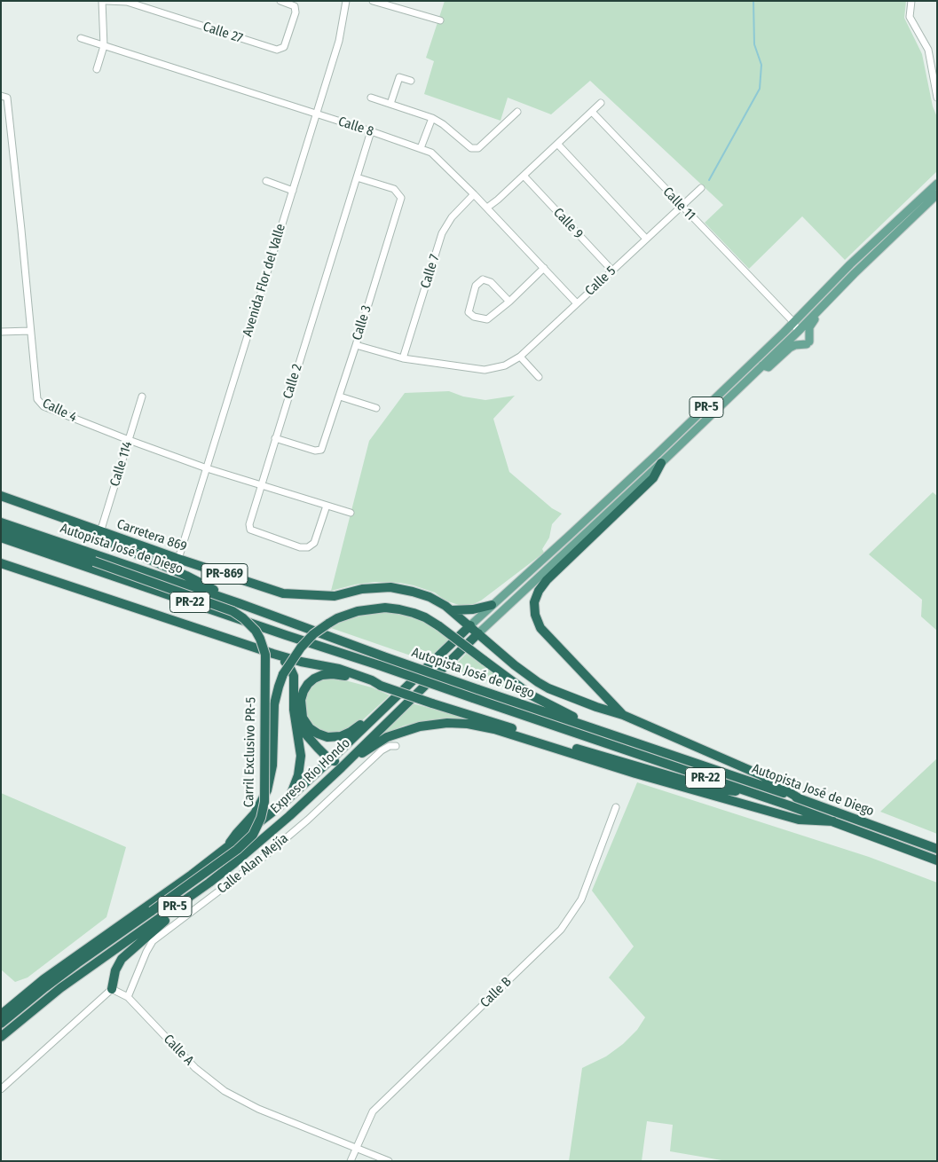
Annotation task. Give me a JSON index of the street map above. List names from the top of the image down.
{
  "streets": {
    "highway": [
      "PR-5",
      "Carretera 869",
      "Autopista José de Diego",
      "PR-869",
      "PR-22",
      "Carril Exclusivo PR-5",
      "Expreso Río Hondo"
    ],
    "street": [
      "Calle 27",
      "Calle 8",
      "Calle 11",
      "Calle 9",
      "Calle 7",
      "Avenida Flor del Valle",
      "Calle 5",
      "Calle 3",
      "Calle 2",
      "Calle 4",
      "Calle 114",
      "Calle Alan Mejía",
      "Calle B",
      "Calle A"
    ]
  },
  "crossings": [
    ["Calle 8", "Calle 7"],
    ["Calle 8", "Avenida Flor del Valle"],
    ["Calle 8", "Calle 5"],
    ["Calle 8", "Calle 2"],
    ["Calle 11", "Calle 5"],
    ["Calle 11", "PR-5"],
    ["Calle 9", "Calle 5"],
    ["Calle 7", "Calle 5"],
    ["Avenida Flor del Valle", "Calle 4"],
    ["Avenida Flor del Valle", "Carretera 869"],
    ["Calle 5", "Calle 3"],
    ["Calle 3", "Calle 2"],
    ["Calle 2", "Calle 4"],
    ["PR-5", "Carretera 869"],
    ["PR-5", "Expreso Río Hondo"],
    ["Calle 4", "Calle 114"],
    ["Calle 114", "Carretera 869"],
    ["Carretera 869", "Autopista José de Diego"],
    ["Carretera 869", "Expreso Río Hondo"],
    ["Calle Alan Mejía", "Calle A"],
    ["Calle B", "Calle A"]
  ]
}
